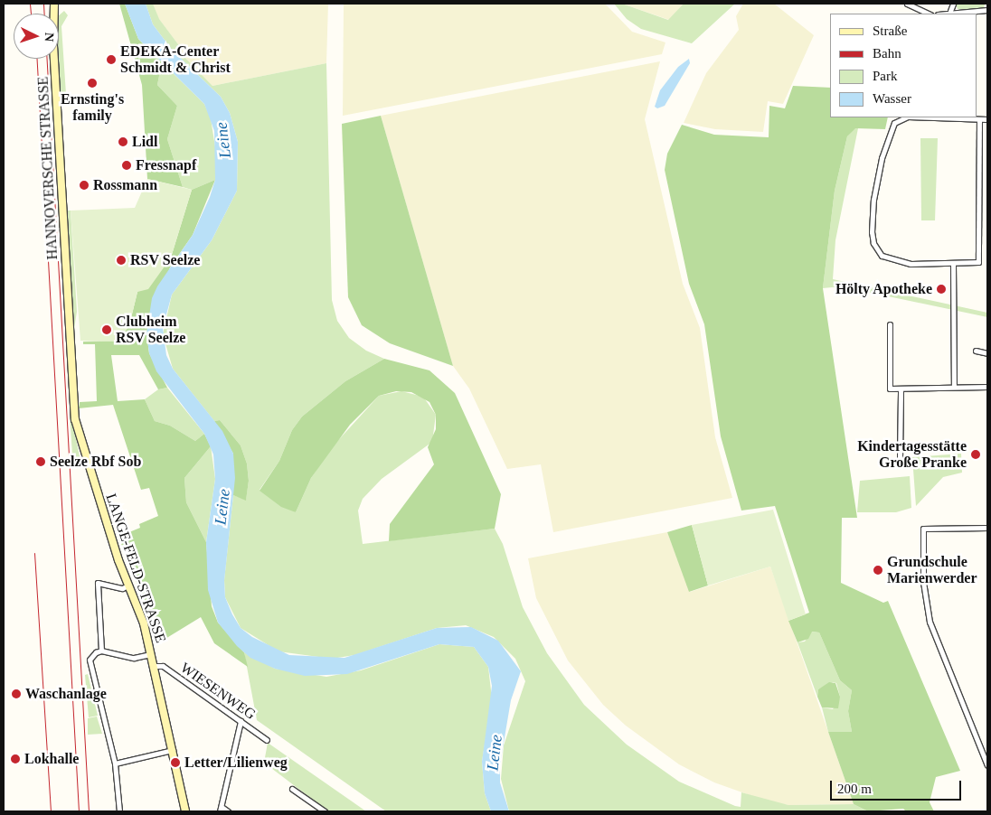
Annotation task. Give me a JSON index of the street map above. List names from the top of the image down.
{
  "streets": {
    "street": ["HANNOVERSCHE STRASSE", "LANGE-FELD-STRASSE", "WIESENWEG"]
  },
  "crossings": [
    ["HANNOVERSCHE STRASSE", "LANGE-FELD-STRASSE"],
    ["LANGE-FELD-STRASSE", "WIESENWEG"]
  ],
  "water": ["Leine"],
  "places": [
    "EDEKA-Center Schmidt & Christ",
    "Ernsting's family",
    "Lidl",
    "Fressnapf",
    "Rossmann",
    "RSV Seelze",
    "Hölty Apotheke",
    "Clubheim RSV Seelze",
    "Kindertagesstätte Große Pranke",
    "Seelze Rbf Sob",
    "Grundschule Marienwerder",
    "Waschanlage",
    "Lokhalle",
    "Letter/Lilienweg"
  ],
  "legend": [
    "Straße",
    "Bahn",
    "Park",
    "Wasser"
  ],
  "scale_bar": "200 m",
  "north": "right"
}
